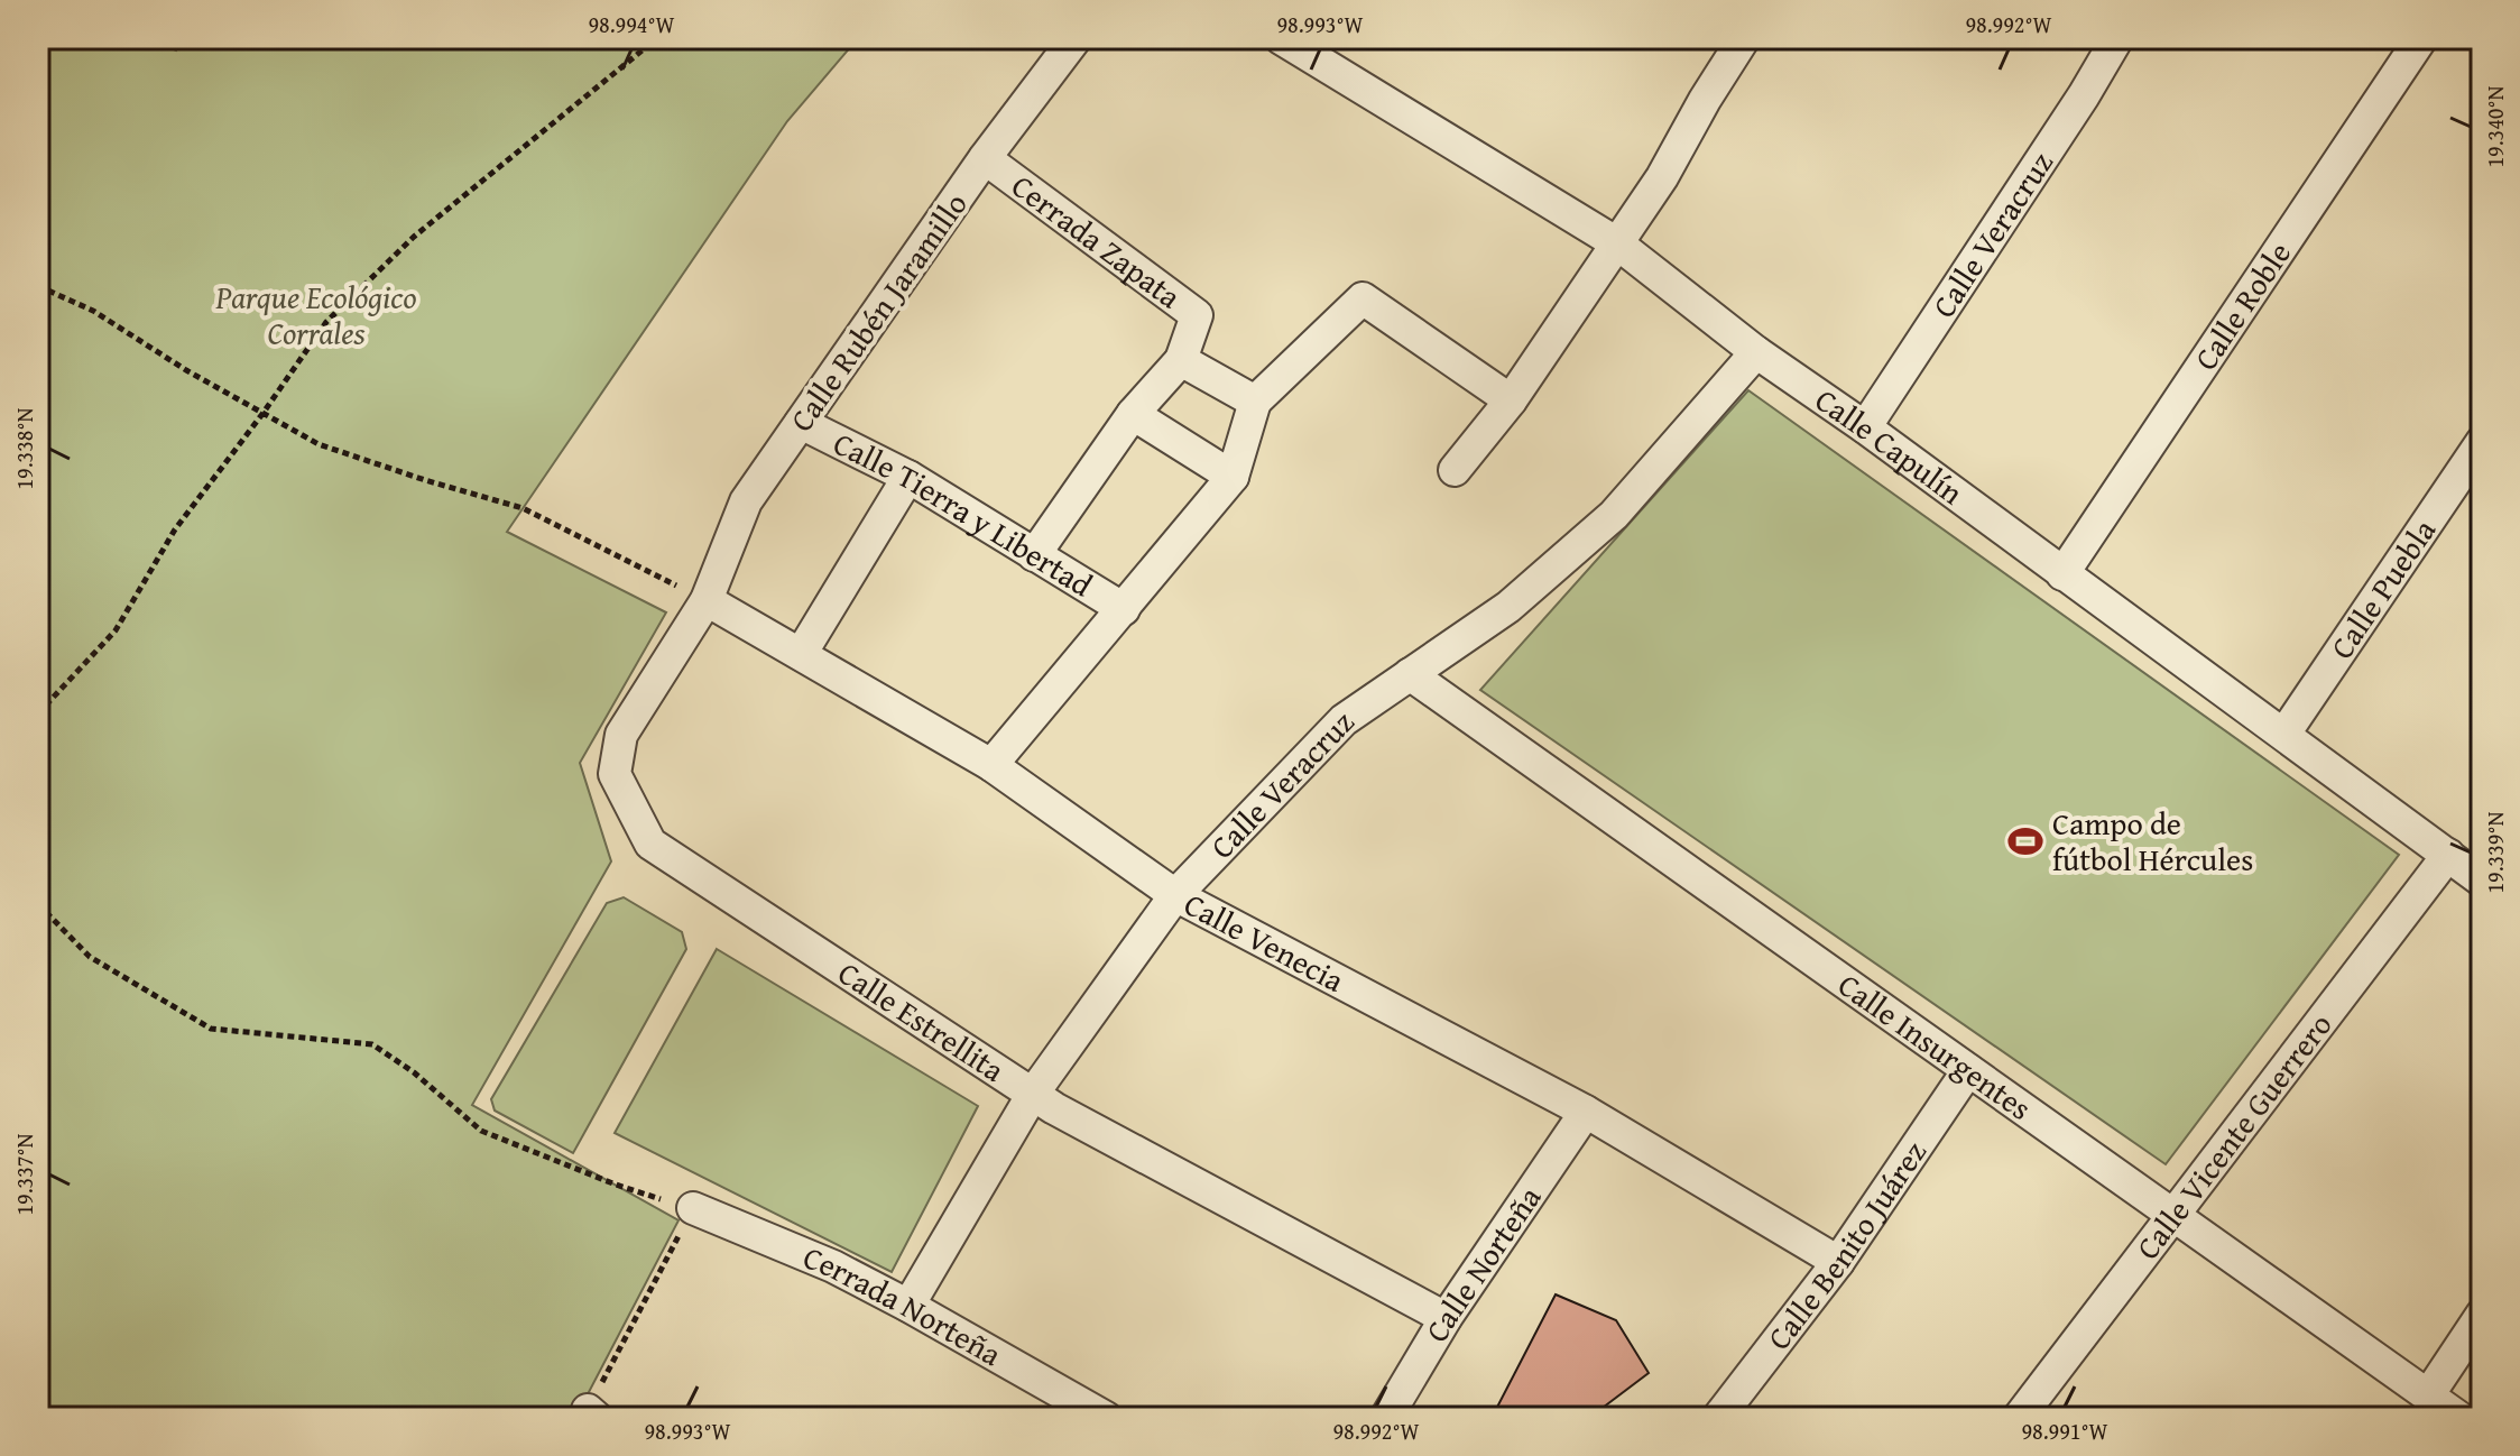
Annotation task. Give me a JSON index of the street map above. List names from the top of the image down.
{
  "streets": {
    "street": [
      "Calle Veracruz",
      "Cerrada Zapata",
      "Calle Roble",
      "Calle Rubén Jaramillo",
      "Calle Capulín",
      "Calle Tierra y Libertad",
      "Calle Puebla",
      "Calle Venecia",
      "Calle Estrellita",
      "Calle Insurgentes",
      "Calle Vicente Guerrero",
      "Calle Benito Juárez",
      "Calle Norteña",
      "Cerrada Norteña"
    ]
  },
  "crossings": [
    ["Calle Veracruz", "Calle Capulín"],
    ["Calle Veracruz", "Calle Venecia"],
    ["Calle Veracruz", "Calle Estrellita"],
    ["Calle Veracruz", "Calle Insurgentes"],
    ["Calle Veracruz", "Cerrada Norteña"],
    ["Cerrada Zapata", "Calle Rubén Jaramillo"],
    ["Calle Roble", "Calle Capulín"],
    ["Calle Rubén Jaramillo", "Calle Tierra y Libertad"],
    ["Calle Rubén Jaramillo", "Calle Venecia"],
    ["Calle Rubén Jaramillo", "Calle Estrellita"],
    ["Calle Capulín", "Calle Puebla"],
    ["Calle Capulín", "Calle Vicente Guerrero"],
    ["Calle Venecia", "Calle Estrellita"],
    ["Calle Venecia", "Calle Benito Juárez"],
    ["Calle Venecia", "Calle Norteña"],
    ["Calle Estrellita", "Calle Norteña"],
    ["Calle Insurgentes", "Calle Vicente Guerrero"],
    ["Calle Insurgentes", "Calle Benito Juárez"]
  ],
  "parks": ["Parque Ecológico Corrales"],
  "places": {
    "sports": ["Campo de fútbol Hércules"]
  },
  "coordinates": [
    "98.994°W",
    "98.993°W",
    "98.992°W",
    "19.340°N",
    "19.338°N",
    "19.339°N",
    "19.337°N",
    "98.991°W"
  ]
}
